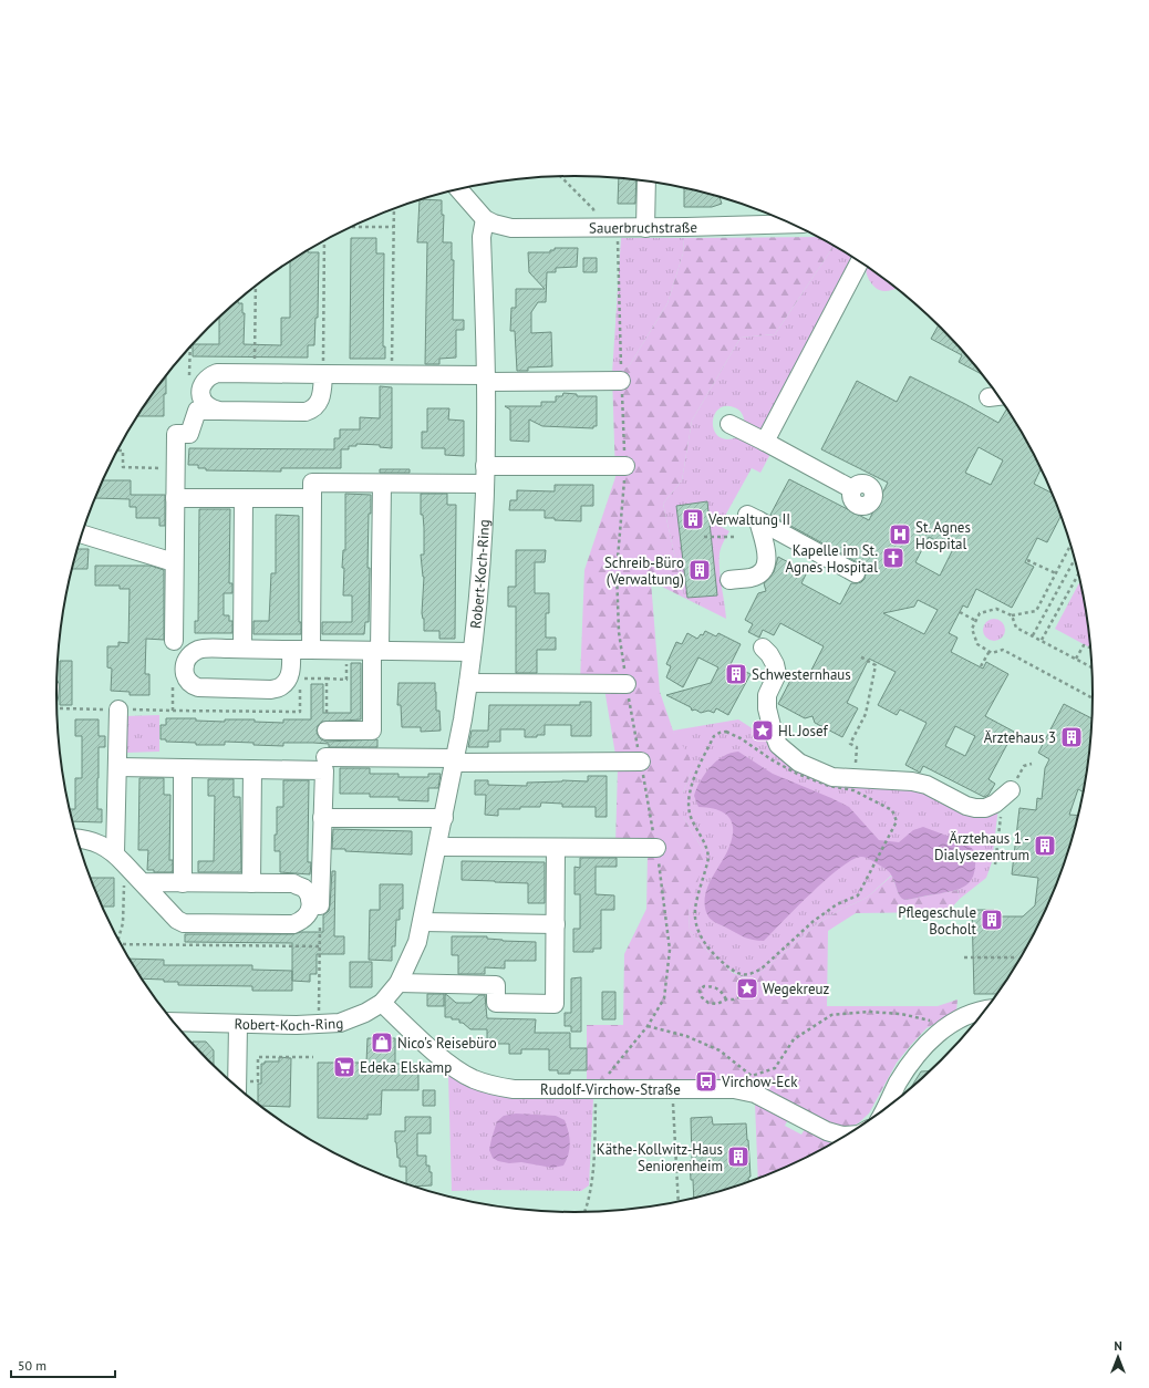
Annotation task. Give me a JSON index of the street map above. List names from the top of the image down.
{
  "streets": {
    "street": ["Sauerbruchstraße", "Robert-Koch-Ring", "Rudolf-Virchow-Straße"]
  },
  "crossings": [
    ["Sauerbruchstraße", "Robert-Koch-Ring"],
    ["Robert-Koch-Ring", "Rudolf-Virchow-Straße"]
  ],
  "places": {
    "building": [
      "Verwaltung II",
      "Schreib-Büro (Verwaltung)",
      "Schwesternhaus",
      "Ärztehaus 3",
      "Ärztehaus 1 - Dialysezentrum",
      "Pflegeschule Bocholt",
      "Käthe-Kollwitz-Haus Seniorenheim"
    ],
    "hospital": ["St. Agnes Hospital"],
    "church": ["Kapelle im St. Agnes Hospital"],
    "place": ["Hl. Josef", "Wegekreuz"],
    "shop": ["Nico's Reisebüro"],
    "supermarket": ["Edeka Elskamp"],
    "bus stop": ["Virchow-Eck"]
  },
  "scale_bar": "50 m",
  "north": "top"
}
